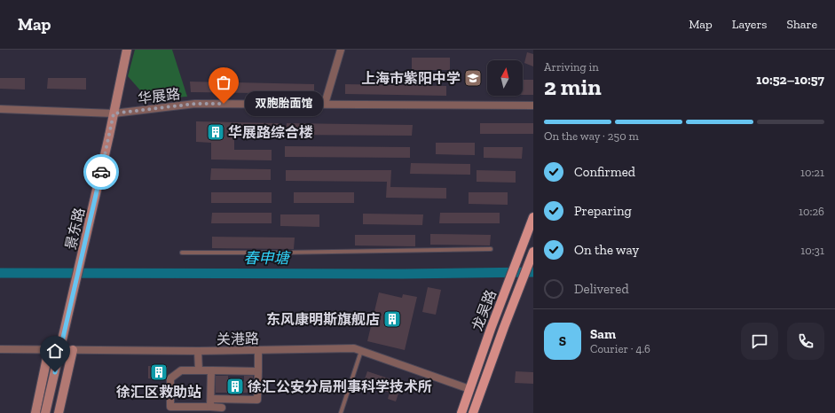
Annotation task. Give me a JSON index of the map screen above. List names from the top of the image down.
{
  "streets": {
    "main road": ["龙吴路"],
    "street": ["华展路", "景东路", "关港路"]
  },
  "crossings": [
    ["华展路", "景东路"],
    ["龙吴路", "关港路"]
  ],
  "water": ["春申塘"],
  "places": {
    "school or university": ["上海市紫阳中学"],
    "other": ["双胞胎面馆"],
    "building": [
      "华展路综合楼",
      "东风康明斯旗舰店",
      "徐汇区救助站",
      "徐汇公安分局刑事科学技术所"
    ]
  },
  "north": "top",
  "page": {
    "header": "Map",
    "nav": ["Map", "Layers", "Share"],
    "heading": ["2 min", "Arriving in", "10:52–10:57"],
    "panel": ["Sam", "Courier · 4.6"],
    "bubble": "双胞胎面馆",
    "bar": "On the way · 250 m",
    "list": [
      ["Confirmed", "10:21"],
      ["Preparing", "10:26"],
      ["On the way", "10:31"],
      "Delivered"
    ],
    "round": "S"
  }
}
